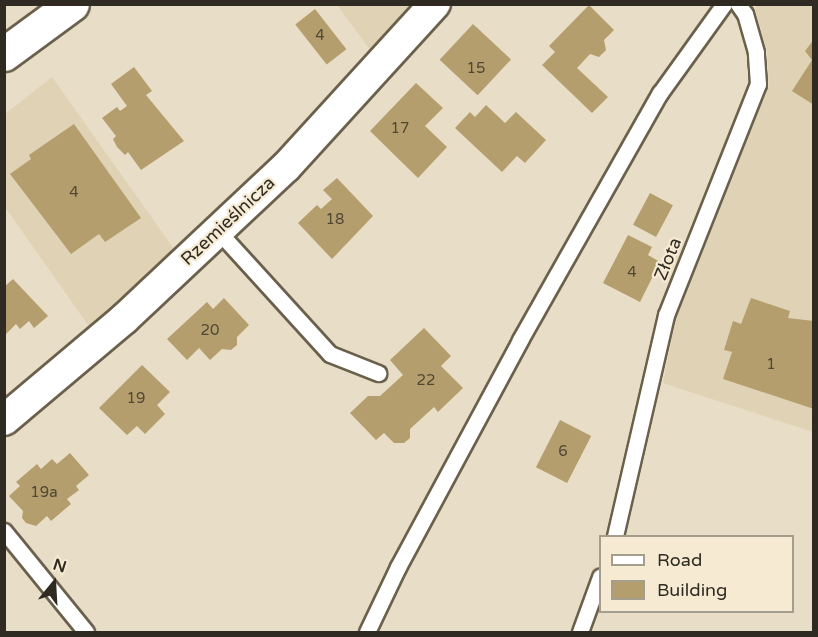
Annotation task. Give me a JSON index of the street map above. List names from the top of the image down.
{
  "streets": {
    "street": ["Rzemieślnicza"],
    "lane": ["Złota"]
  },
  "house_numbers": [
    "4",
    "15",
    "17",
    "4",
    "18",
    "4",
    "20",
    "1",
    "22",
    "19",
    "6",
    "19a"
  ],
  "legend": ["Road", "Building"],
  "north": "top"
}
